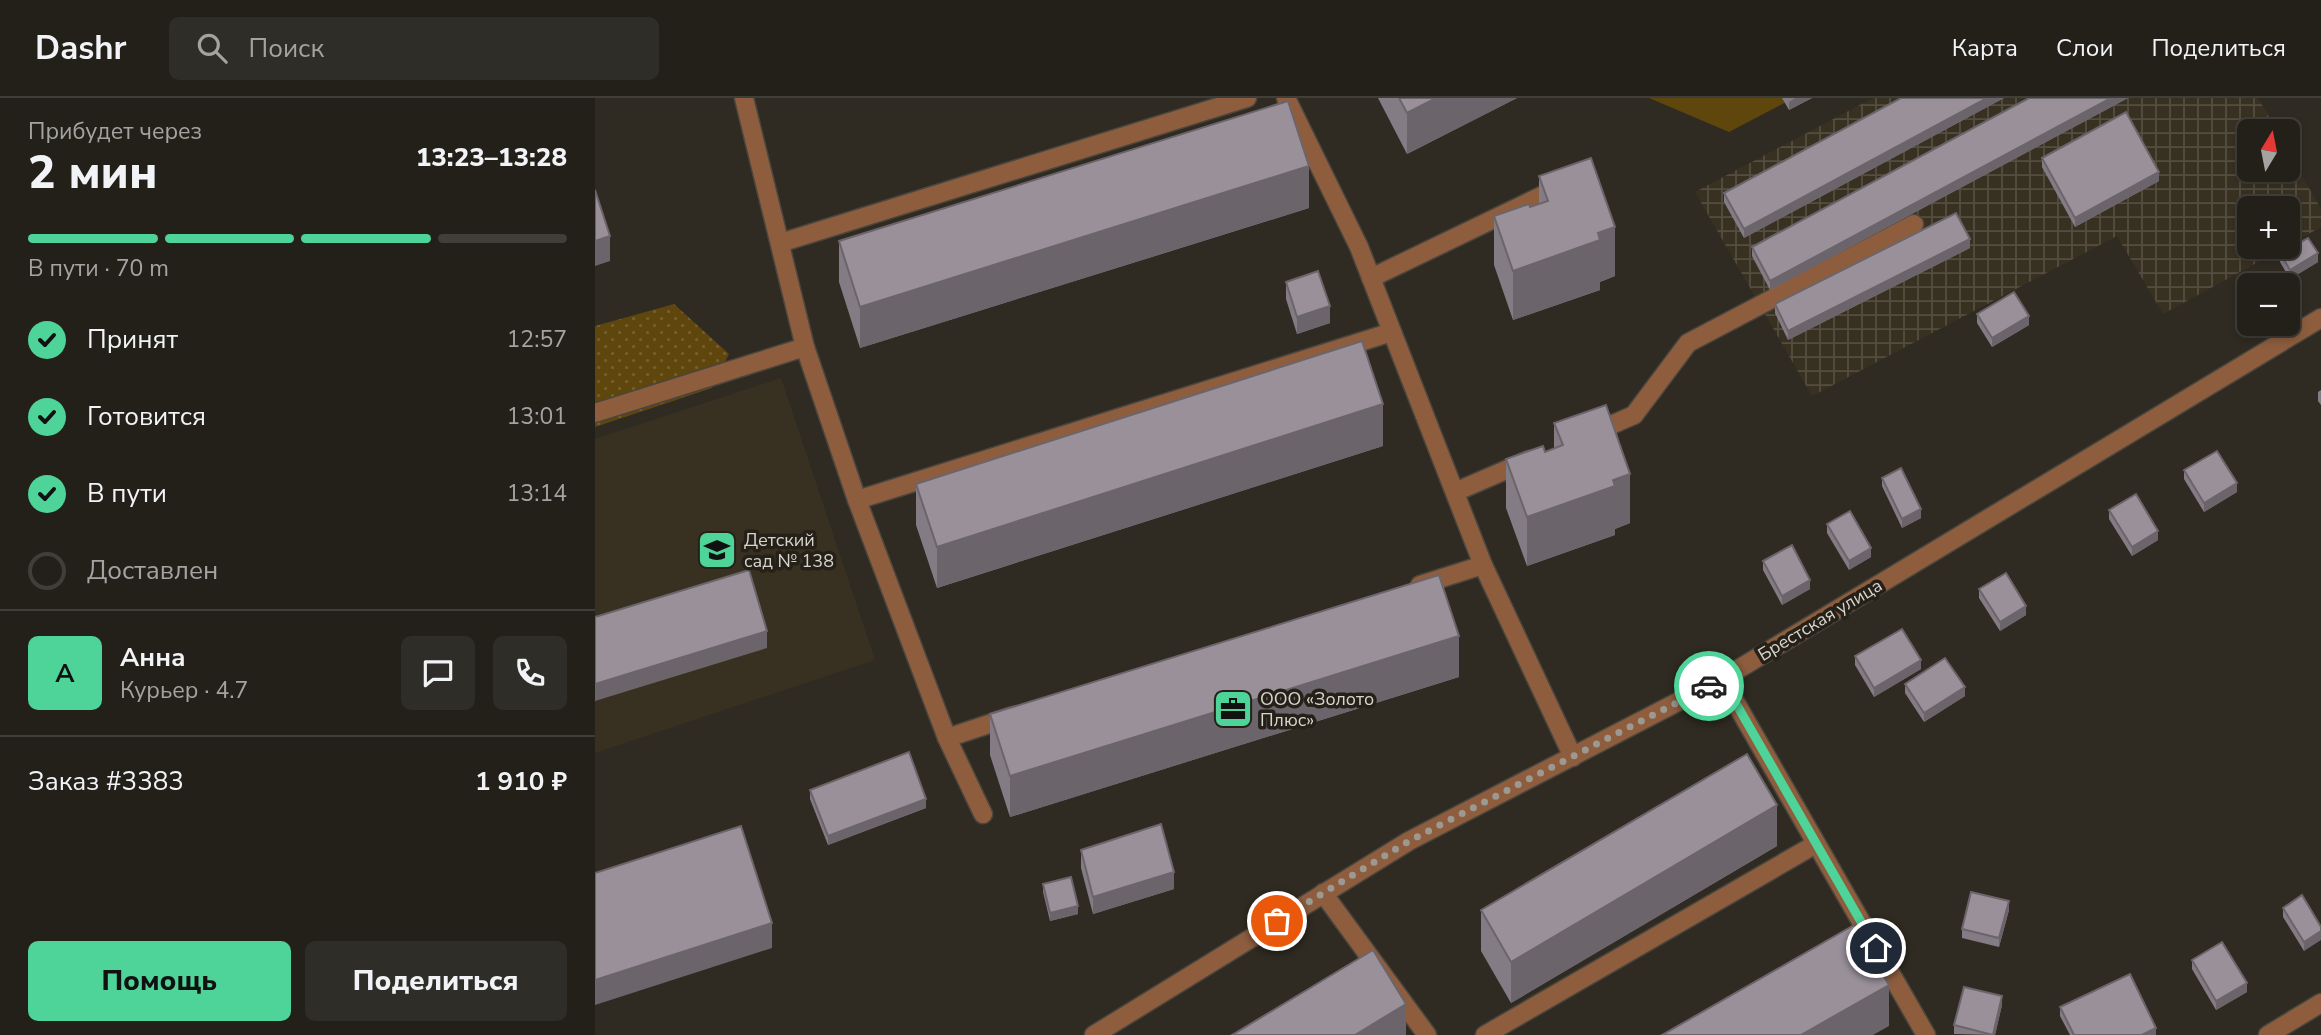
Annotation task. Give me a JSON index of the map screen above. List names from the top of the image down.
{
  "streets": {
    "street": ["Брестская улица"]
  },
  "places": {
    "school or university": ["Детский сад № 138"],
    "office": ["ООО «Золото Плюс»"]
  },
  "north": "top",
  "page": {
    "header": "Dashr",
    "search": "Поиск",
    "nav": ["Карта", "Слои", "Поделиться"],
    "heading": ["2 мин", "Прибудет через", "13:23–13:28"],
    "panel": [
      "Анна",
      "Курьер · 4.7",
      "Заказ #3383",
      "1 910 ₽"
    ],
    "map_buttons": ["+", "−"],
    "bar": "В пути · 70 m",
    "list": [
      ["Принят", "12:57"],
      ["Готовится", "13:01"],
      ["В пути", "13:14"],
      "Доставлен"
    ],
    "round": "А",
    "buttons": ["Помощь", "Поделиться"]
  }
}
